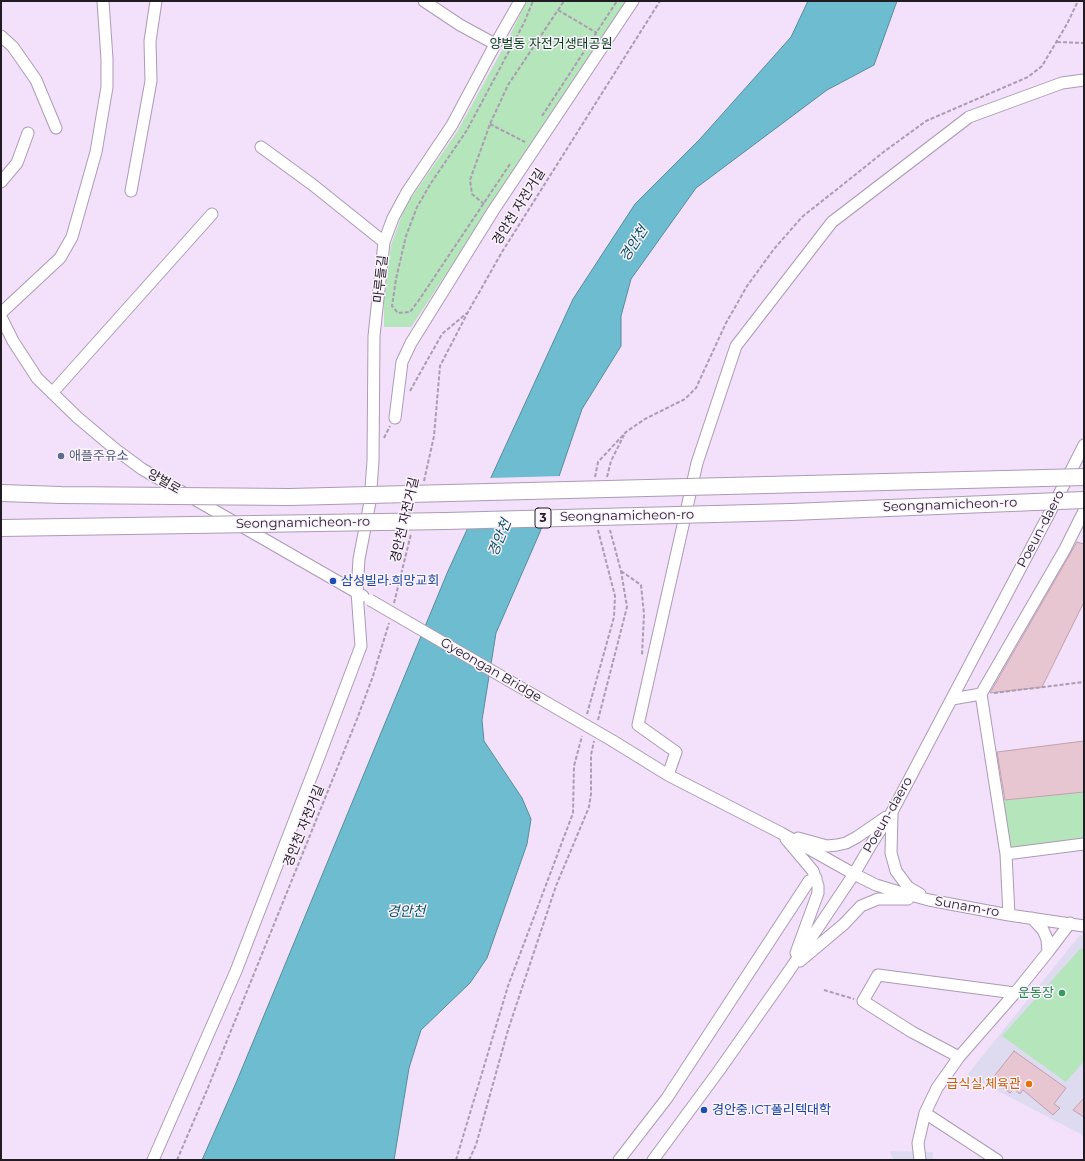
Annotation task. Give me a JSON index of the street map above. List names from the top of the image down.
{
  "streets": {
    "highway": ["Seongnamicheon-ro", "3"],
    "street": [
      "마루들길",
      "양벌로",
      "Poeun-daero",
      "Gyeongan Bridge",
      "Sunam-ro"
    ],
    "path": ["경안천 자전거길"]
  },
  "crossings": [
    ["마루들길", "양벌로"],
    ["양벌로", "Gyeongan Bridge"],
    ["Poeun-daero", "Sunam-ro"],
    ["Gyeongan Bridge", "Sunam-ro"]
  ],
  "water": ["경안천"],
  "parks": ["양벌동 자전거생태공원"],
  "places": [
    "애플주유소",
    "삼성빌라.희망교회",
    "운동장",
    "급식실,체육관",
    "경안중.ICT폴리텍대학"
  ]
}
